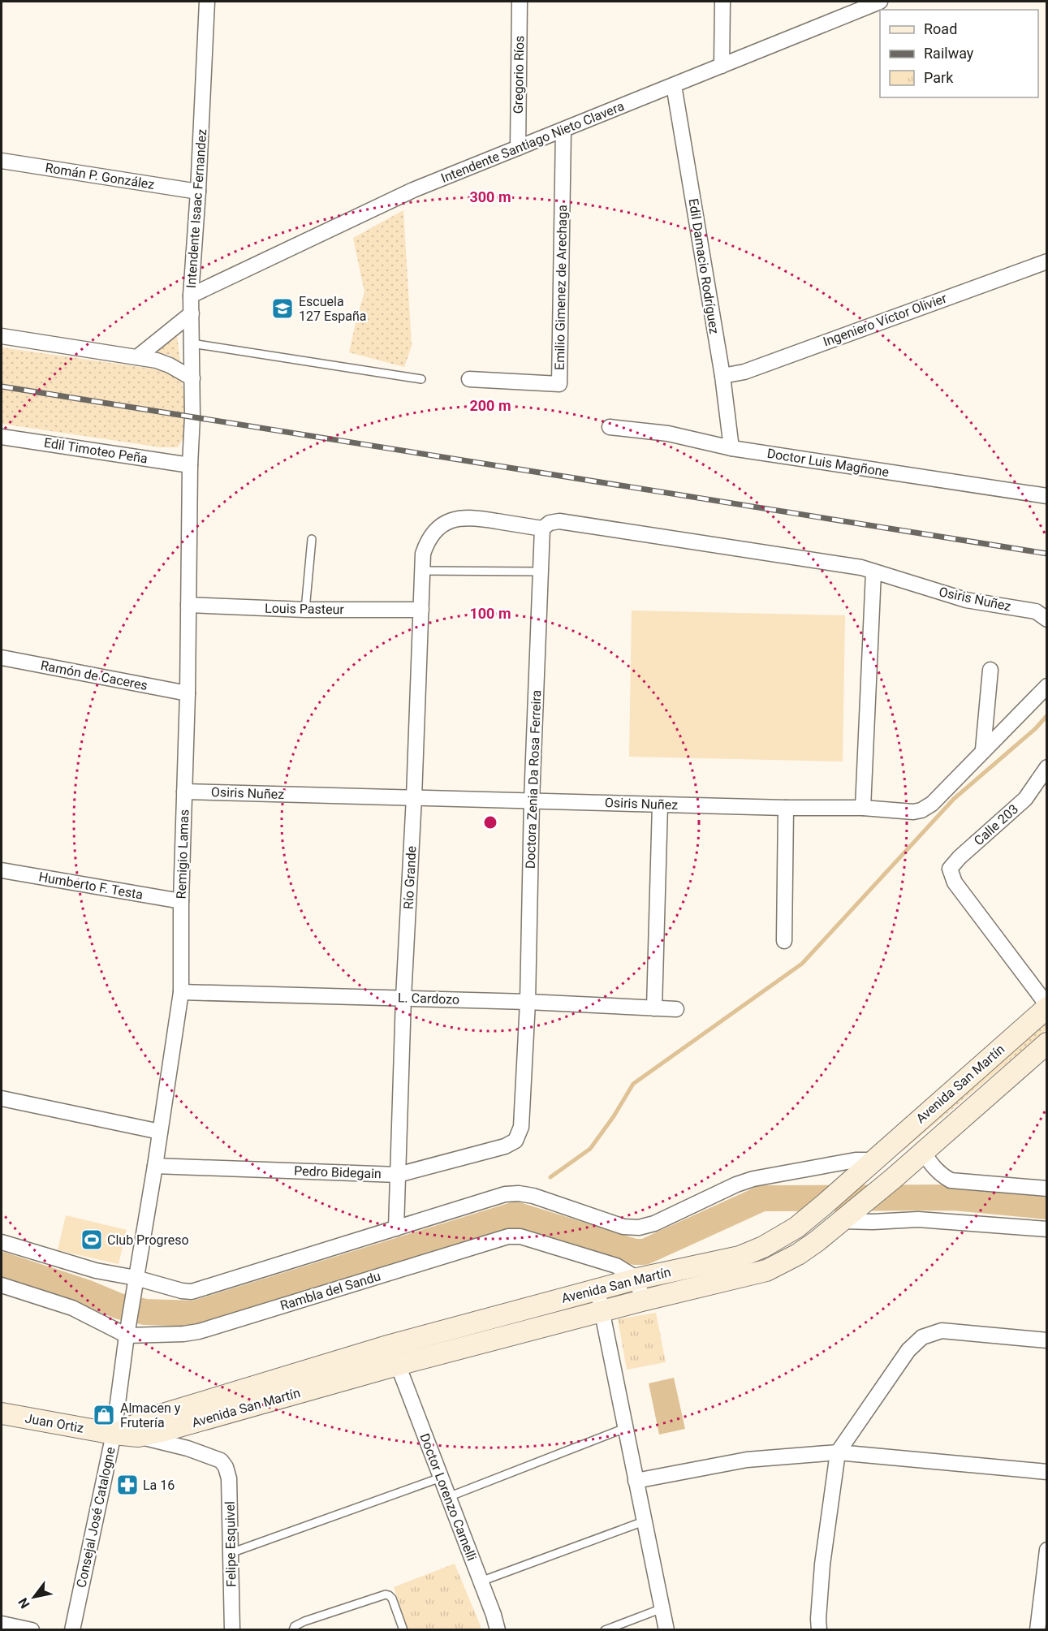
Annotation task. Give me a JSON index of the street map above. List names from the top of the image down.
{
  "streets": {
    "street": [
      "Gregorio Ríos",
      "Intendente Santiago Nieto Clavera",
      "Román P. González",
      "Intendente Isaac Fernandez",
      "Edil Damacio Rodríguez",
      "Emilio Gimenez de Arechaga",
      "Ingeniero Víctor Olivier",
      "Edil Timoteo Peña",
      "Doctor Luis Magñone",
      "Osiris Nuñez",
      "Louis Pasteur",
      "Ramón de Caceres",
      "Doctora Zenia Da Rosa Ferreira",
      "Calle 203",
      "Remigio Lamas",
      "Río Grande",
      "Humberto F. Testa",
      "L. Cardozo",
      "Avenida San Martín",
      "Pedro Bidegain",
      "Rambla del Sandu",
      "Juan Ortiz",
      "Doctor Lorenzo Carnelli",
      "Consejal José Catalogne",
      "Felipe Esquivel"
    ]
  },
  "crossings": [
    ["Gregorio Ríos", "Intendente Santiago Nieto Clavera"],
    ["Intendente Santiago Nieto Clavera", "Intendente Isaac Fernandez"],
    ["Intendente Santiago Nieto Clavera", "Edil Damacio Rodríguez"],
    ["Intendente Santiago Nieto Clavera", "Emilio Gimenez de Arechaga"],
    ["Román P. González", "Intendente Isaac Fernandez"],
    ["Intendente Isaac Fernandez", "Remigio Lamas"],
    ["Edil Damacio Rodríguez", "Ingeniero Víctor Olivier"],
    ["Edil Damacio Rodríguez", "Doctor Luis Magñone"],
    ["Edil Timoteo Peña", "Remigio Lamas"],
    ["Osiris Nuñez", "Doctora Zenia Da Rosa Ferreira"],
    ["Osiris Nuñez", "Remigio Lamas"],
    ["Osiris Nuñez", "Río Grande"],
    ["Louis Pasteur", "Remigio Lamas"],
    ["Louis Pasteur", "Río Grande"],
    ["Ramón de Caceres", "Remigio Lamas"],
    ["Doctora Zenia Da Rosa Ferreira", "Río Grande"],
    ["Doctora Zenia Da Rosa Ferreira", "L. Cardozo"],
    ["Doctora Zenia Da Rosa Ferreira", "Pedro Bidegain"],
    ["Calle 203", "Avenida San Martín"],
    ["Remigio Lamas", "Humberto F. Testa"],
    ["Remigio Lamas", "L. Cardozo"],
    ["Remigio Lamas", "Pedro Bidegain"],
    ["Remigio Lamas", "Consejal José Catalogne"],
    ["Río Grande", "L. Cardozo"],
    ["Río Grande", "Pedro Bidegain"],
    ["Avenida San Martín", "Rambla del Sandu"],
    ["Avenida San Martín", "Juan Ortiz"],
    ["Avenida San Martín", "Doctor Lorenzo Carnelli"],
    ["Avenida San Martín", "Consejal José Catalogne"],
    ["Rambla del Sandu", "Consejal José Catalogne"],
    ["Juan Ortiz", "Consejal José Catalogne"],
    ["Juan Ortiz", "Felipe Esquivel"]
  ],
  "places": {
    "school or university": ["Escuela 127 España"],
    "sports": ["Club Progreso"],
    "shop": ["Almacen y Frutería"],
    "pharmacy": ["La 16"]
  },
  "legend": ["Road", "Railway", "Park"],
  "north": "bottom left",
  "rings": ["300 m", "200 m", "100 m"]
}
